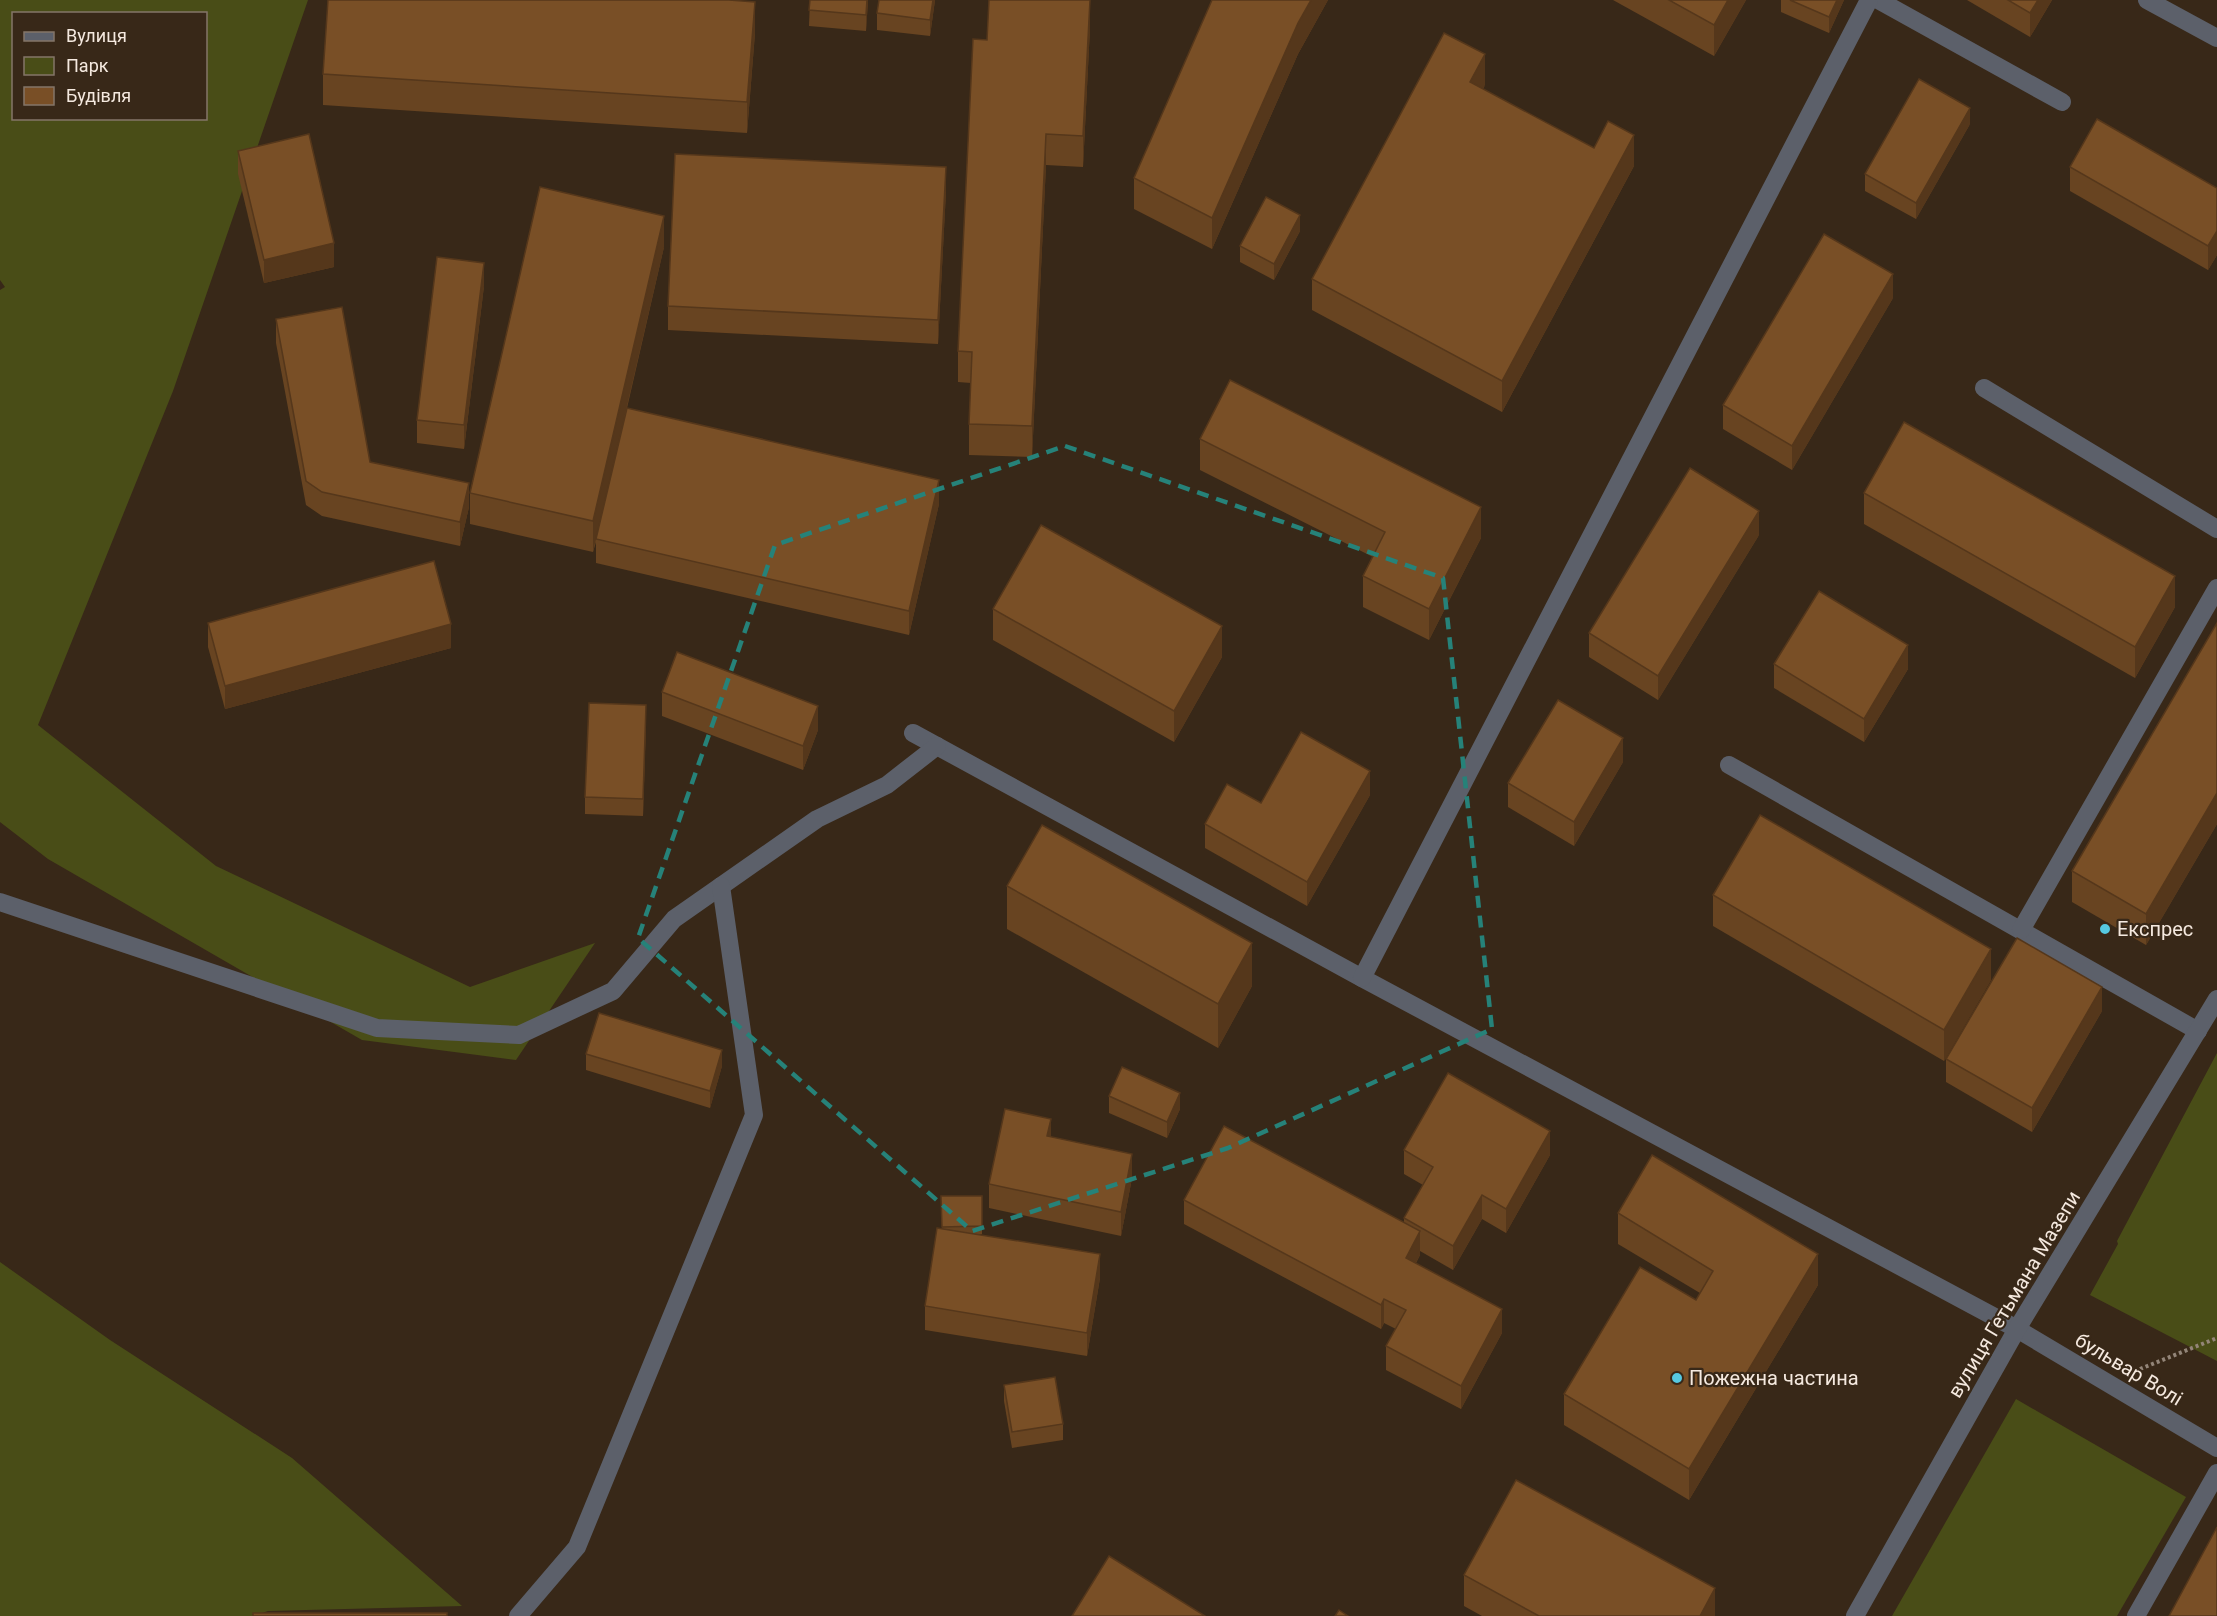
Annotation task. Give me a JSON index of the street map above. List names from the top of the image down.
{
  "streets": {
    "street": ["вулиця Гетьмана Мазепи", "бульвар Волі"]
  },
  "crossings": [
    ["вулиця Гетьмана Мазепи", "бульвар Волі"]
  ],
  "places": ["Експрес", "Пожежна частина"],
  "legend": ["Вулиця", "Парк", "Будівля"]
}
